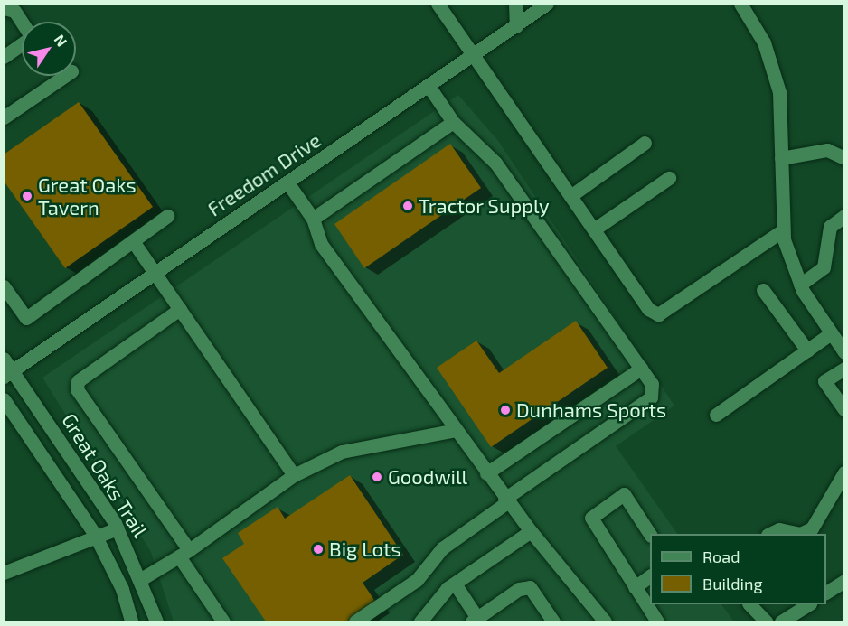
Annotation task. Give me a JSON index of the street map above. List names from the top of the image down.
{
  "streets": {
    "street": ["Freedom Drive", "Great Oaks Trail"]
  },
  "crossings": [
    ["Freedom Drive", "Great Oaks Trail"]
  ],
  "places": [
    "Great Oaks Tavern",
    "Tractor Supply",
    "Dunhams Sports",
    "Goodwill",
    "Big Lots"
  ],
  "legend": ["Road", "Building"],
  "north": "top right"
}
